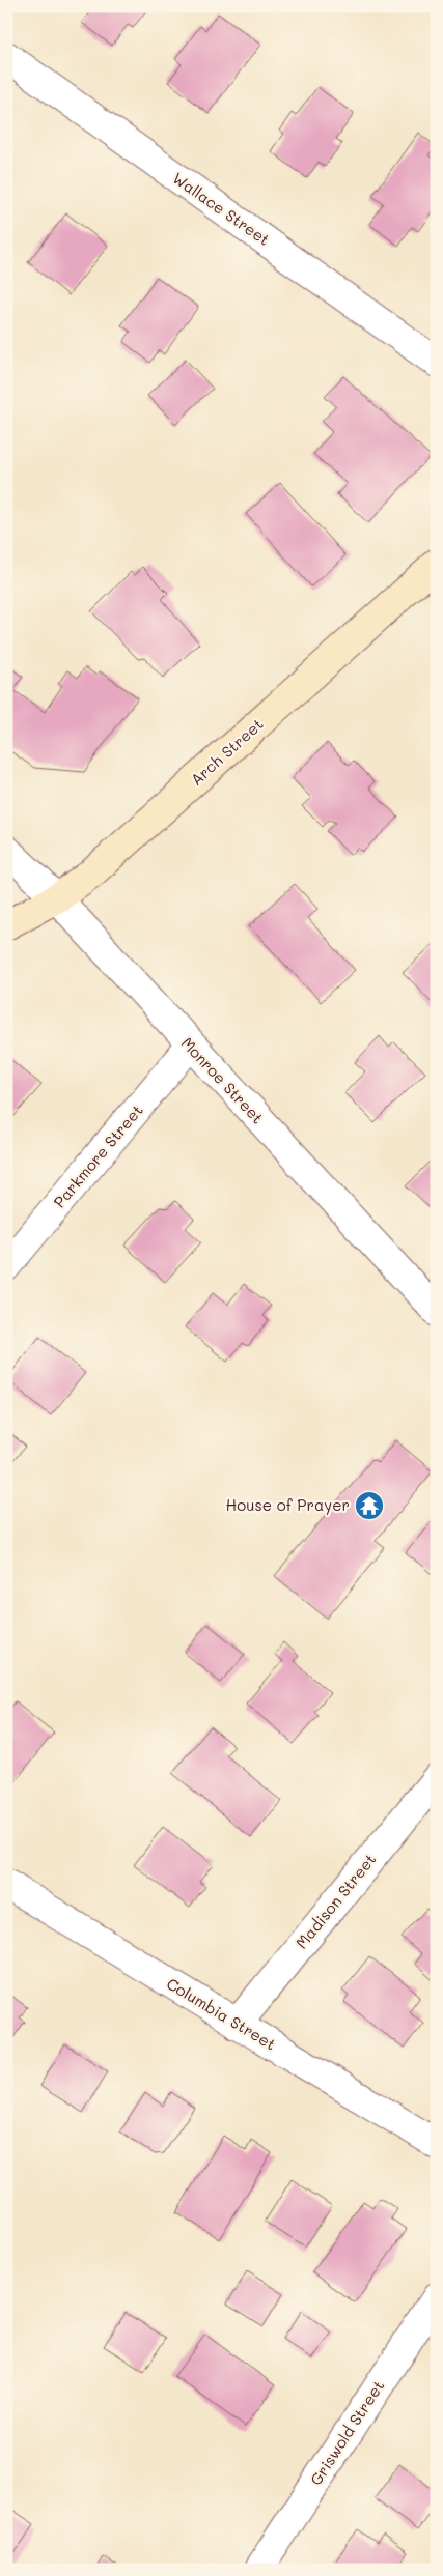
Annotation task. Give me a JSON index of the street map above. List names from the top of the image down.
{
  "streets": {
    "main road": ["Arch Street"],
    "street": [
      "Wallace Street",
      "Monroe Street",
      "Parkmore Street",
      "Madison Street",
      "Columbia Street",
      "Griswold Street"
    ]
  },
  "crossings": [
    ["Arch Street", "Monroe Street"],
    ["Monroe Street", "Parkmore Street"],
    ["Madison Street", "Columbia Street"]
  ],
  "places": {
    "temple": ["House of Prayer"]
  }
}
